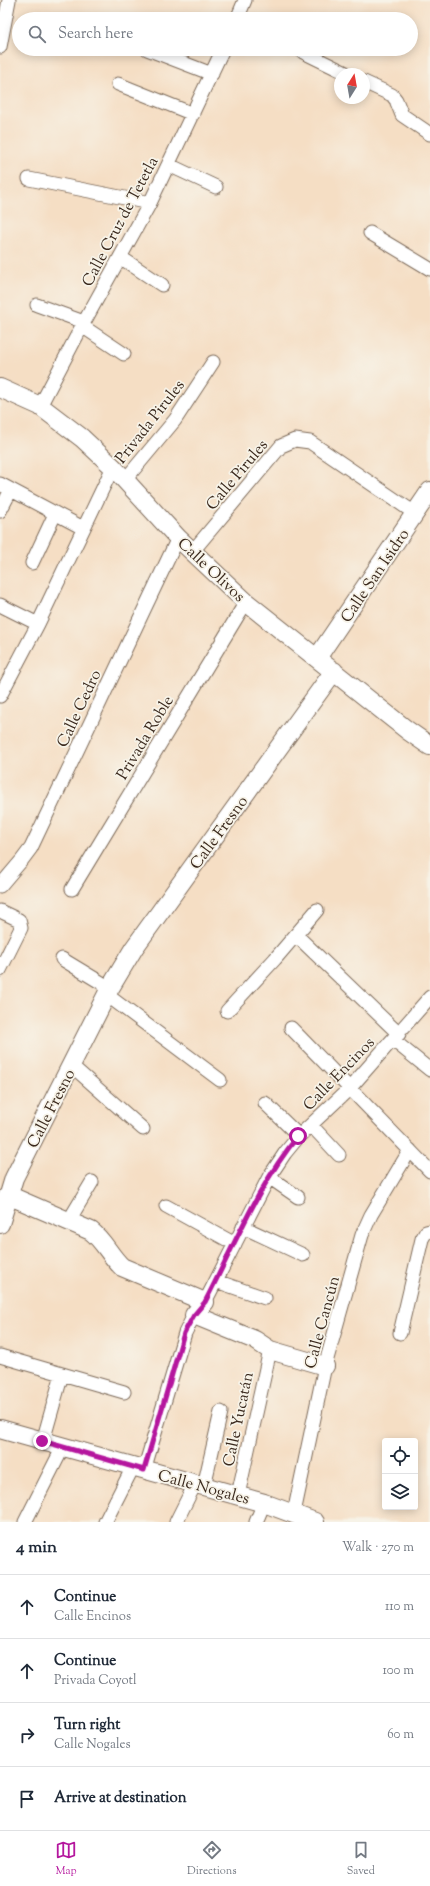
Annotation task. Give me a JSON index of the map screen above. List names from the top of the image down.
{
  "streets": {
    "street": [
      "Calle Cruz de Tetetla",
      "Privada Pirules",
      "Calle Pirules",
      "Calle Olivos",
      "Calle San Isidro",
      "Calle Cedro",
      "Privada Roble",
      "Calle Fresno",
      "Calle Encinos",
      "Calle Cancún",
      "Calle Yucatán",
      "Calle Nogales"
    ]
  },
  "crossings": [
    ["Calle Cruz de Tetetla", "Calle Olivos"],
    ["Privada Pirules", "Calle Olivos"],
    ["Calle Pirules", "Calle Olivos"],
    ["Calle Pirules", "Calle San Isidro"],
    ["Calle Olivos", "Calle San Isidro"],
    ["Calle Olivos", "Calle Cedro"],
    ["Calle Olivos", "Privada Roble"],
    ["Calle Olivos", "Calle Fresno"],
    ["Calle Encinos", "Calle Nogales"],
    ["Calle Cancún", "Calle Nogales"],
    ["Calle Yucatán", "Calle Nogales"]
  ],
  "north": "top",
  "page": {
    "search": "Search here",
    "heading": ["4 min", "Walk · 270 m"],
    "list": [
      ["Continue", "Calle Encinos", "110 m"],
      ["Continue", "Privada Coyotl", "100 m"],
      ["Turn right", "Calle Nogales", "60 m"],
      "Arrive at destination"
    ],
    "nav": ["Map", "Directions", "Saved"]
  }
}
